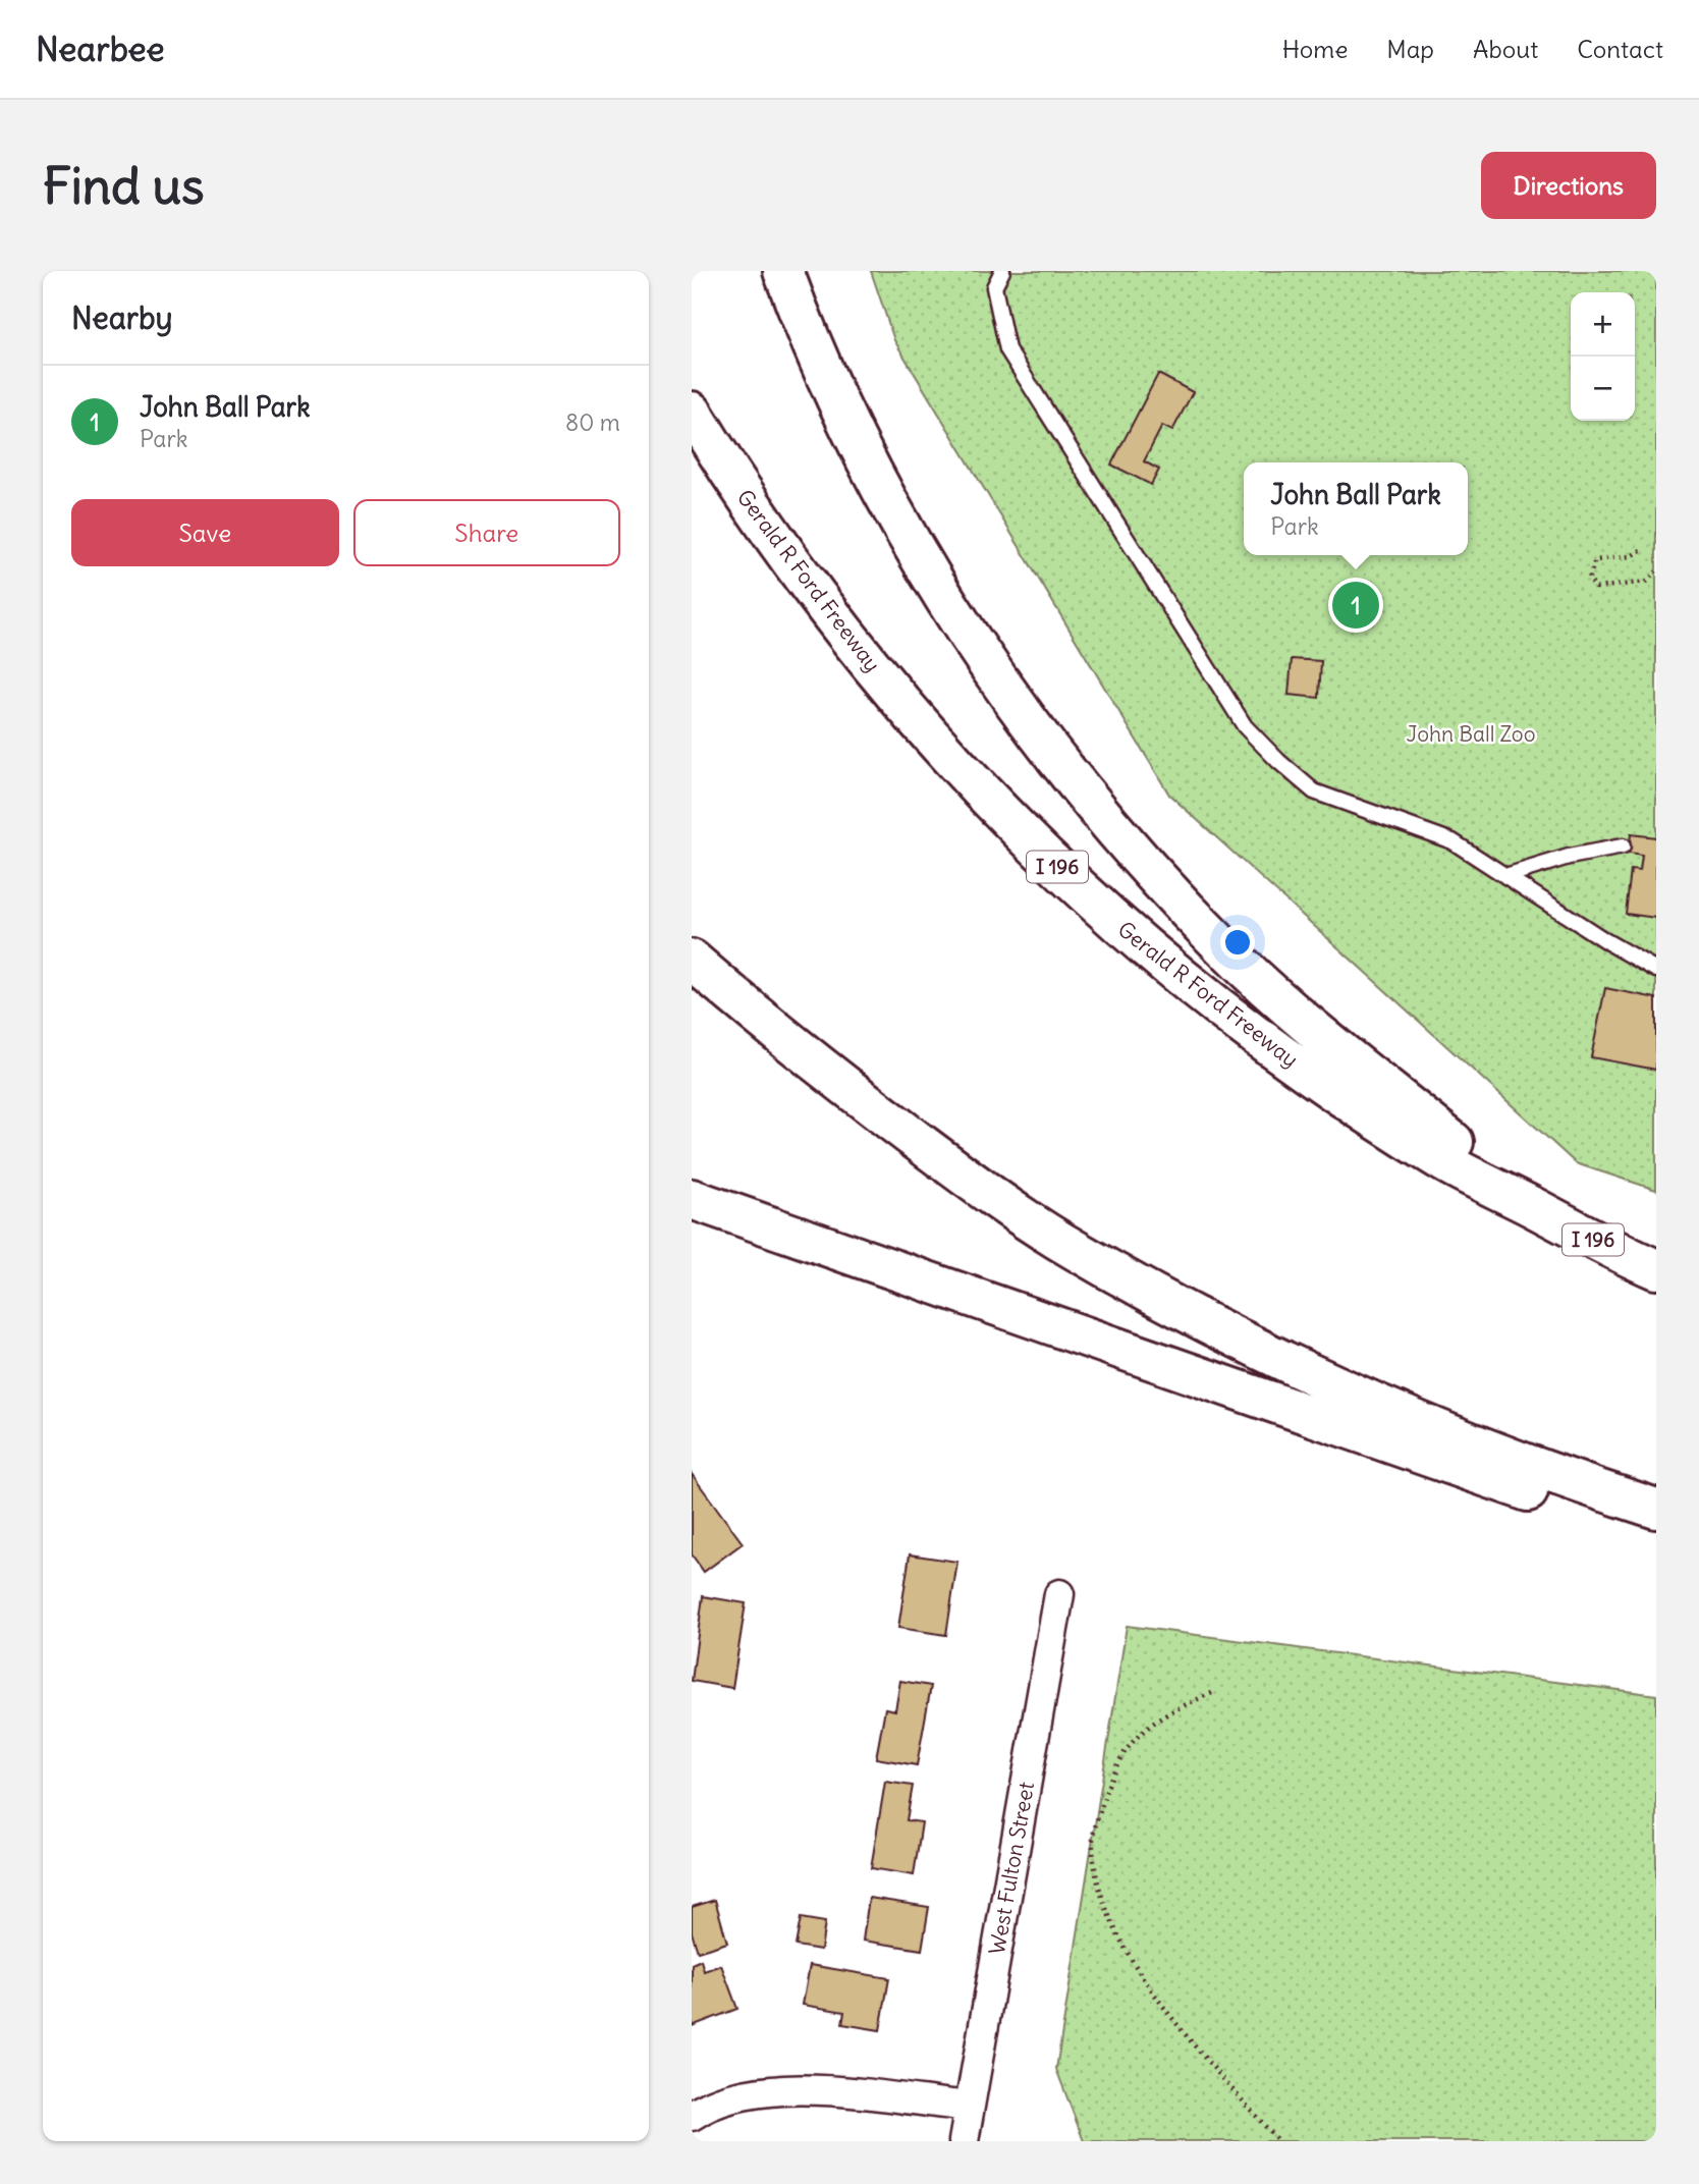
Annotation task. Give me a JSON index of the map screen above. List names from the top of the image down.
{
  "streets": {
    "highway": ["Gerald R Ford Freeway", "I 196"],
    "street": ["West Fulton Street"]
  },
  "parks": ["John Ball Zoo"],
  "page": {
    "header": "Nearbee",
    "nav": [
      "Home",
      "Map",
      "About",
      "Contact"
    ],
    "buttons": [
      "Directions",
      ["Save", "Share"]
    ],
    "title": "Find us",
    "heading": "Nearby",
    "map_buttons": ["+", "−"],
    "list": [
      {
        "mark": "1",
        "name": "John Ball Park",
        "note": "Park",
        "value": "80 m"
      }
    ],
    "popup": ["John Ball Park", "Park"],
    "pins": "1"
  }
}
